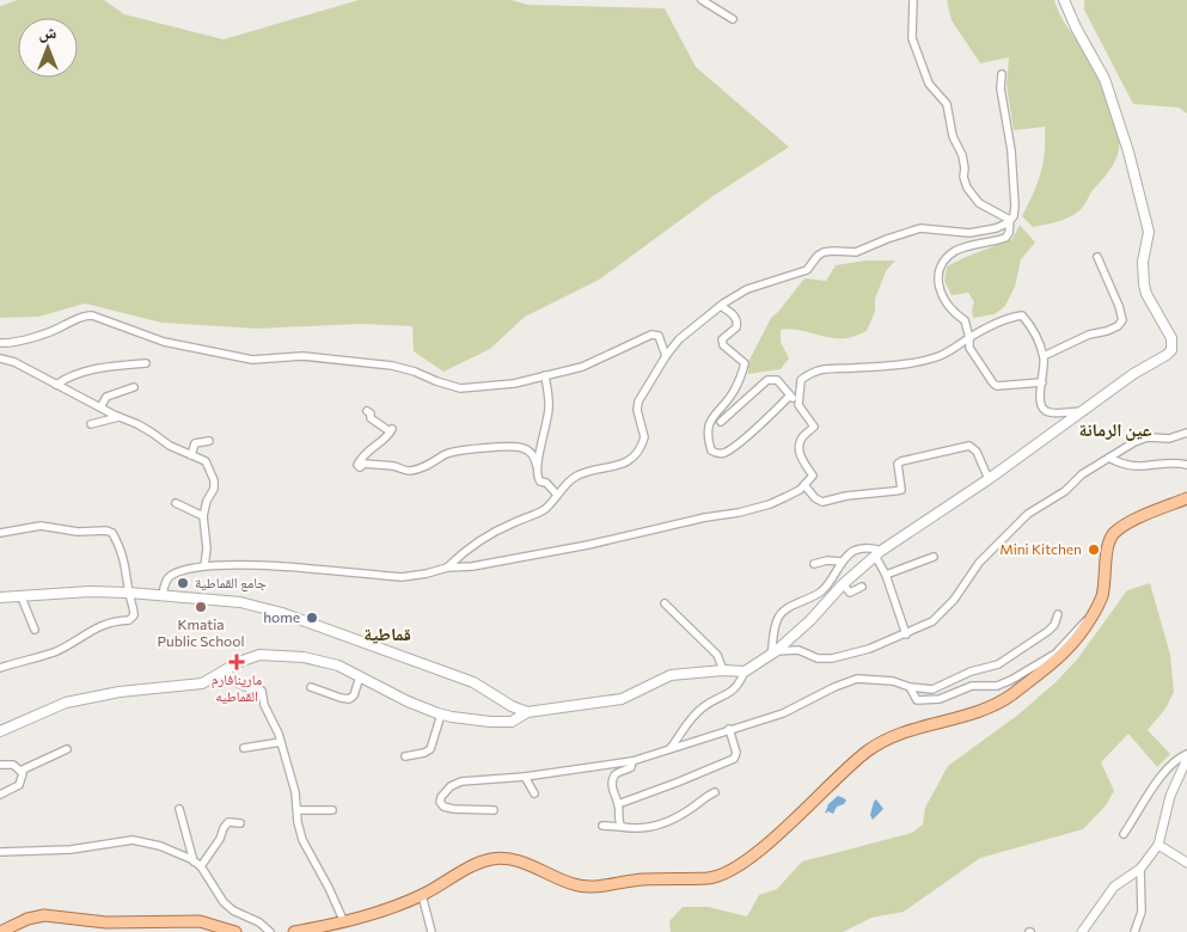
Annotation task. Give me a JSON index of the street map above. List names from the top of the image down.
{
  "districts": ["عين الرمانة", "قماطية"],
  "places": {
    "other": [
      "Mini Kitchen",
      "جامع القماطية",
      "Kmatia Public School",
      "home"
    ],
    "health": ["مارينافارم القماطيه"]
  },
  "north": "top"
}
